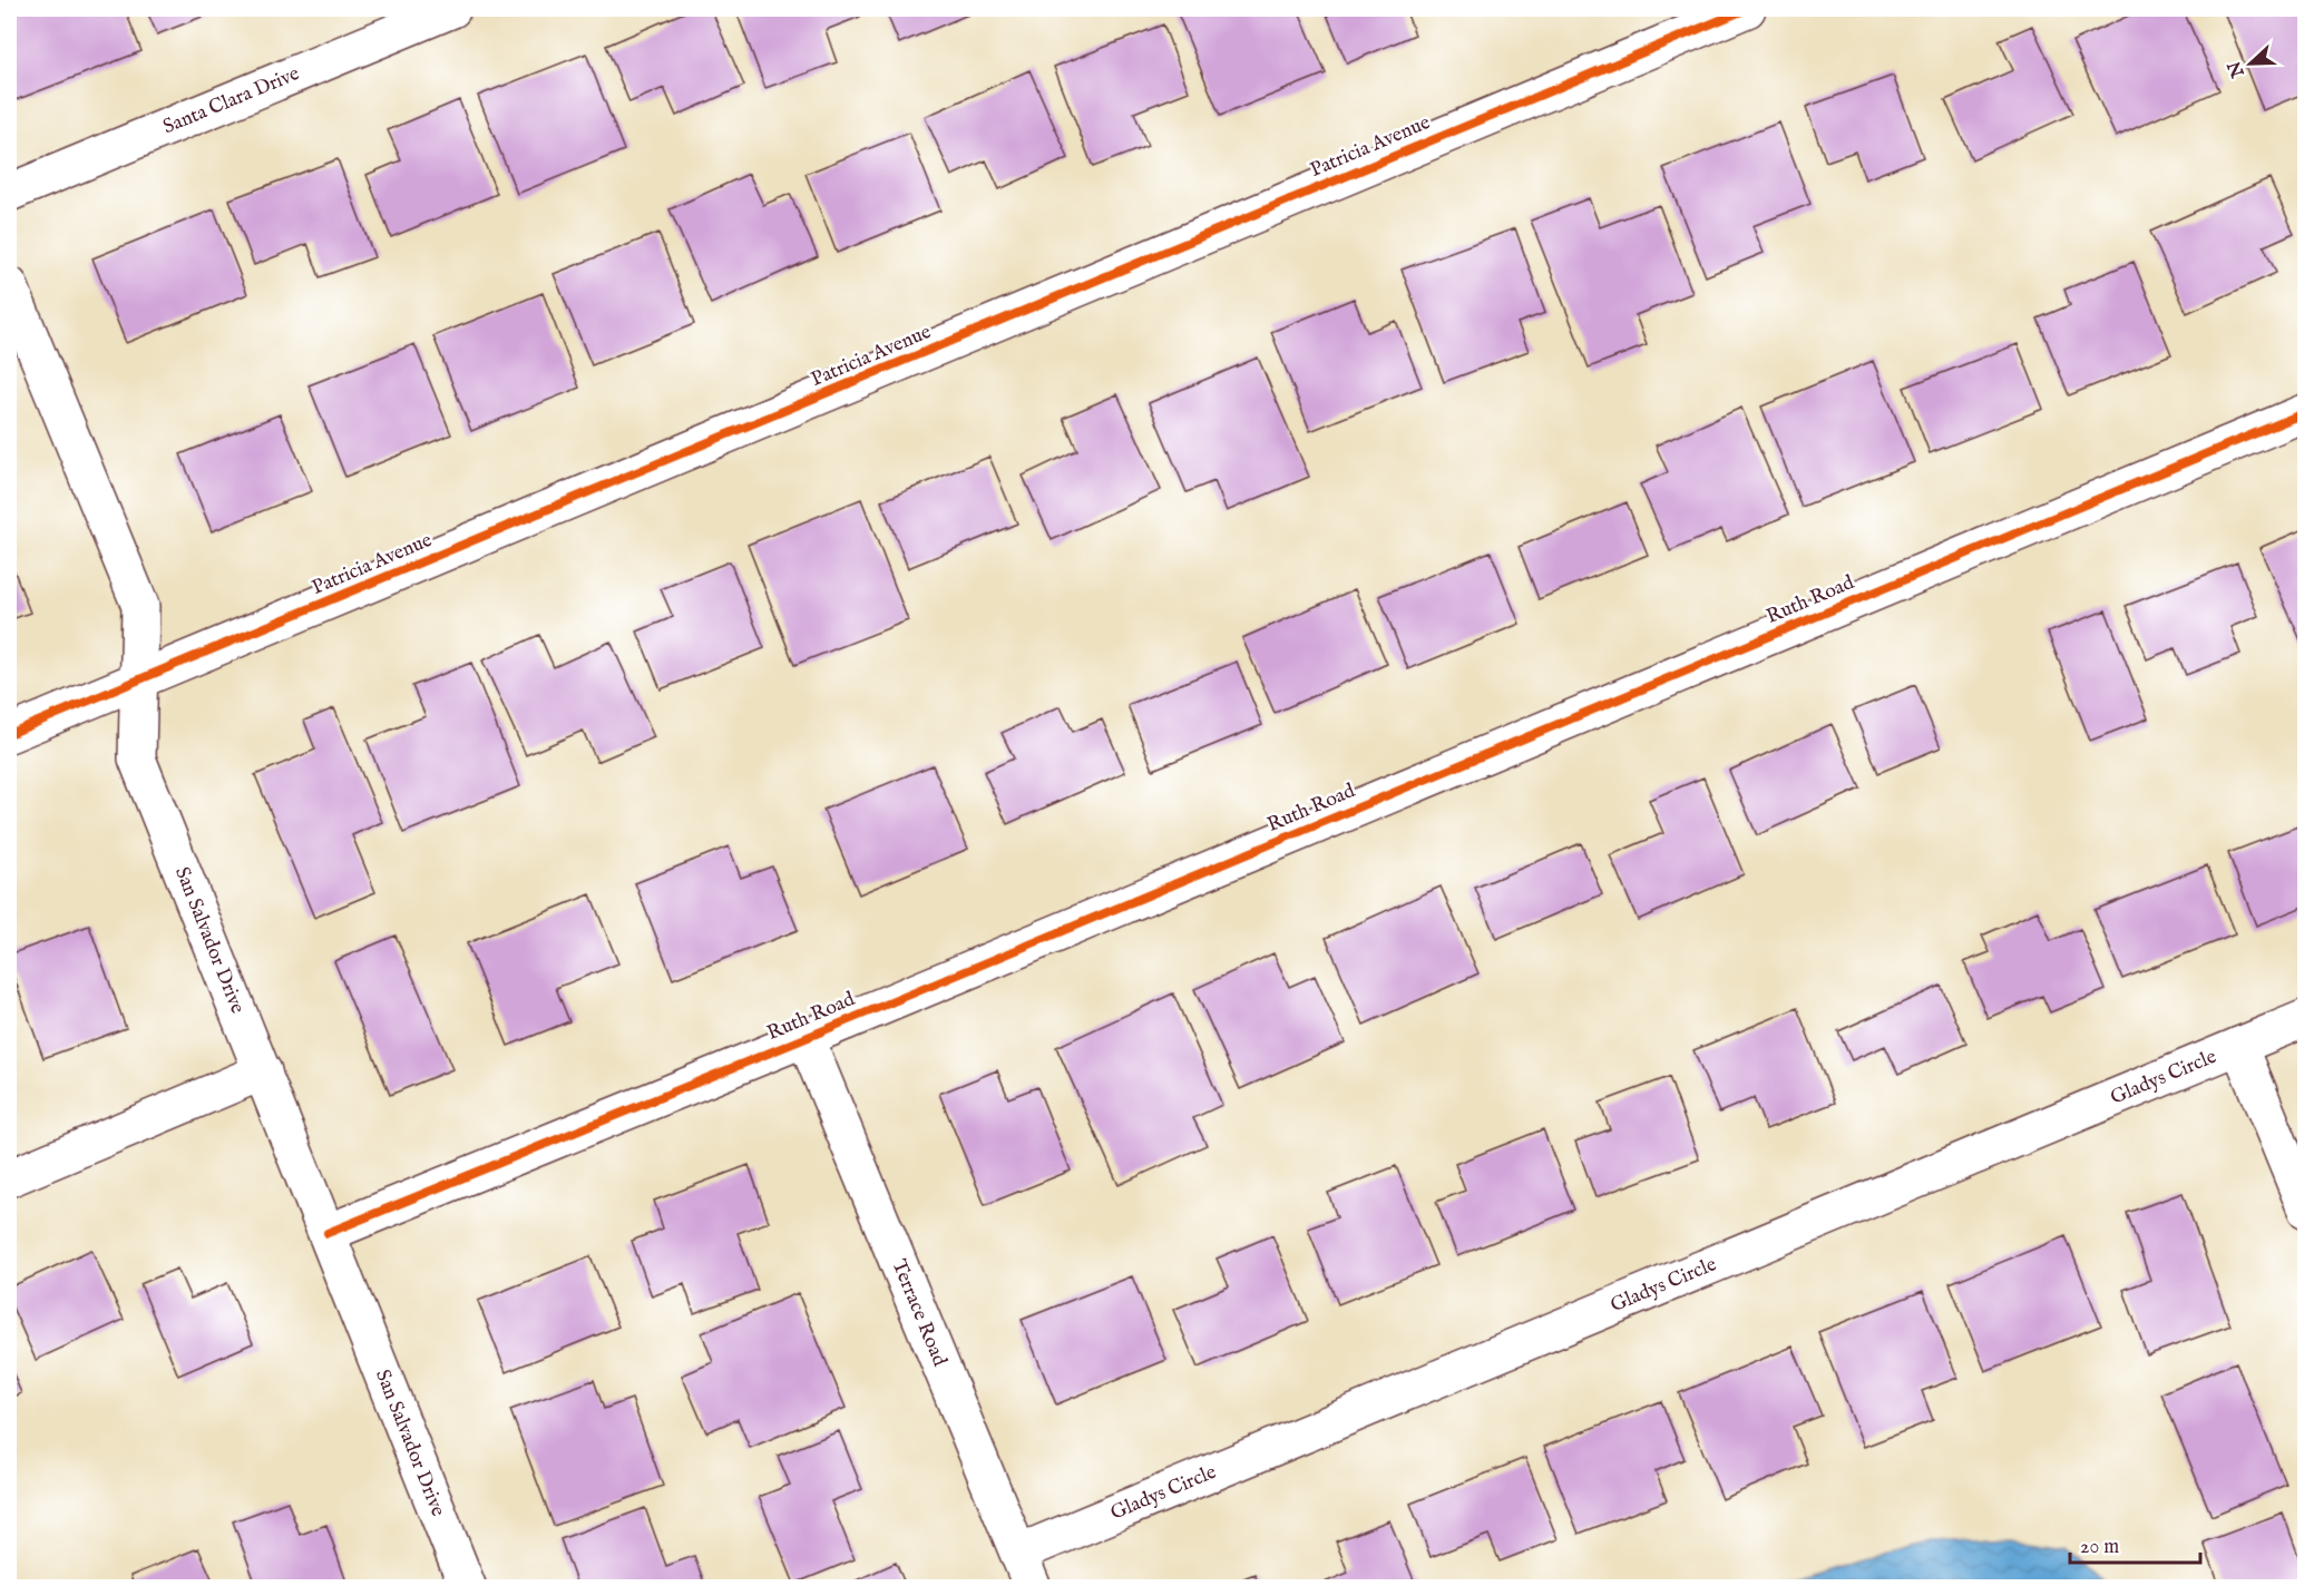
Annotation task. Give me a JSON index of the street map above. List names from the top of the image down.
{
  "streets": {
    "street": [
      "Santa Clara Drive",
      "Patricia Avenue",
      "Ruth Road",
      "San Salvador Drive",
      "Gladys Circle",
      "Terrace Road"
    ]
  },
  "crossings": [
    ["Patricia Avenue", "San Salvador Drive"],
    ["Ruth Road", "San Salvador Drive"],
    ["Ruth Road", "Terrace Road"],
    ["Gladys Circle", "Terrace Road"]
  ],
  "scale_bar": "20 m",
  "north": "left"
}
